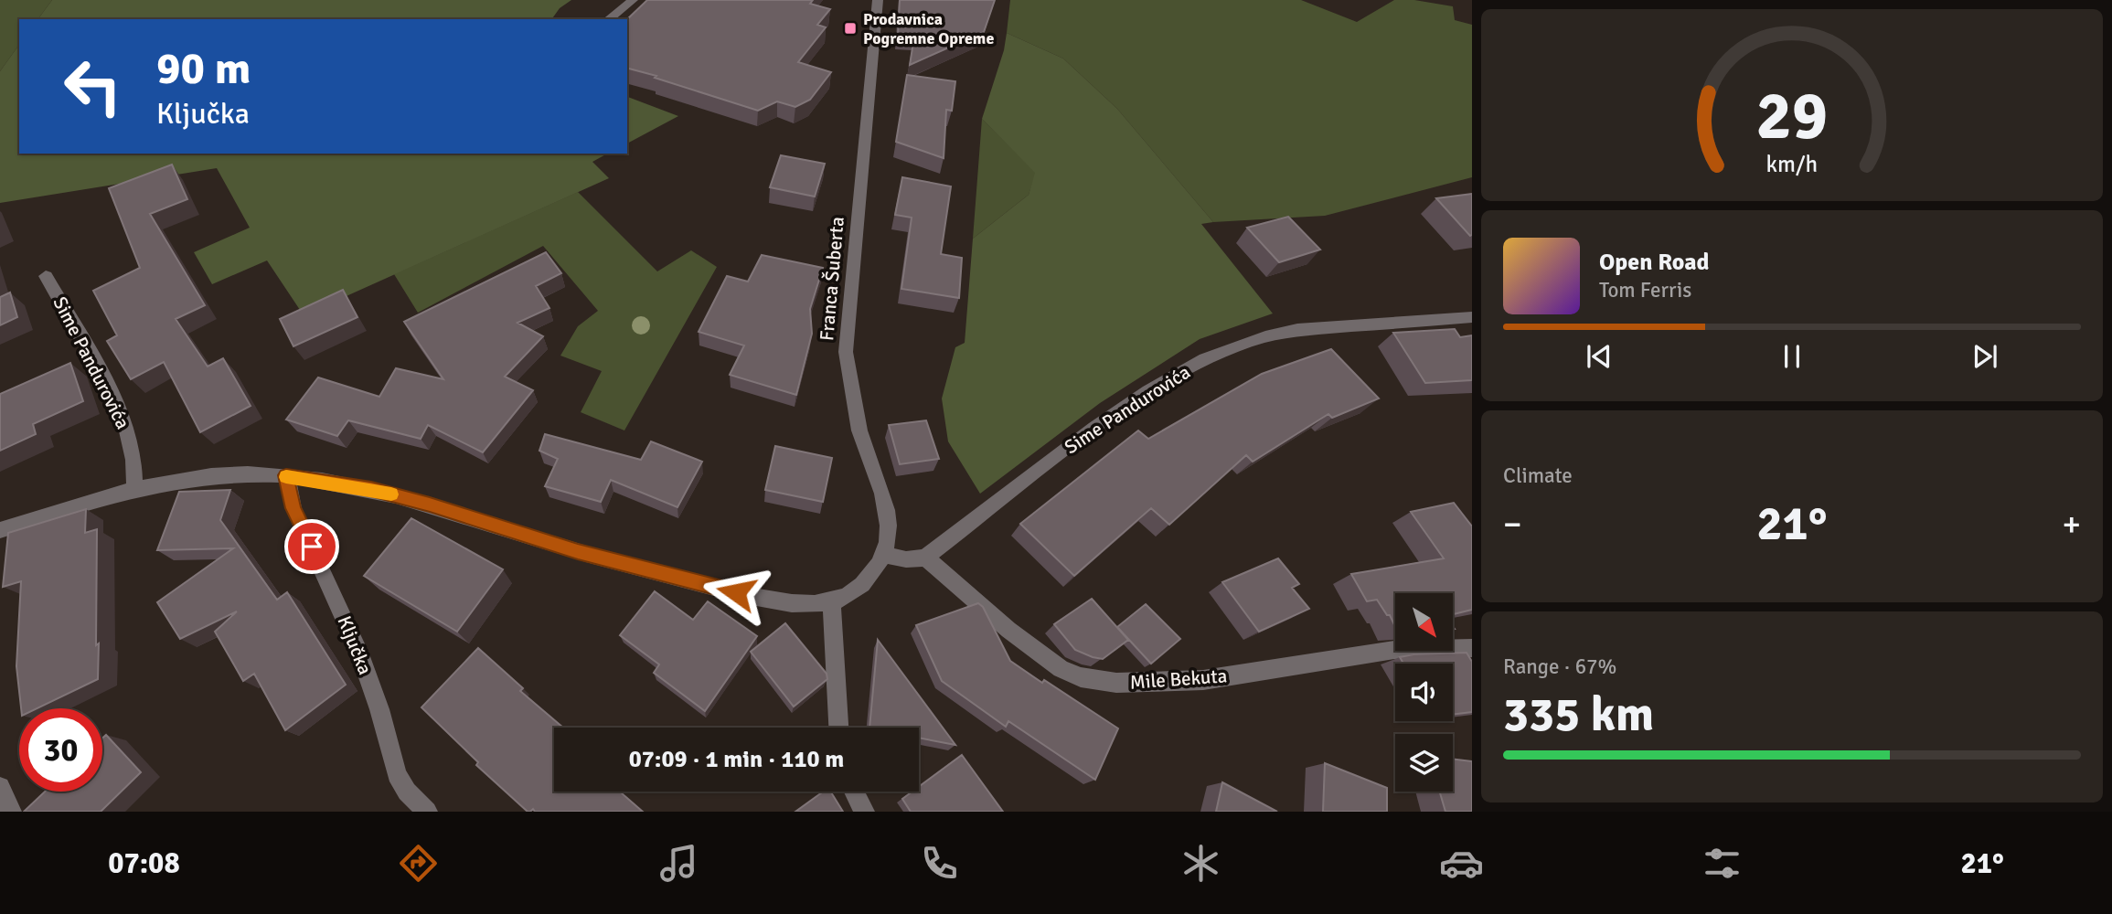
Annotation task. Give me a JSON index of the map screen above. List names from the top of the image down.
{
  "streets": {
    "street": [
      "Franca Šuberta",
      "Sime Pandurovića",
      "Ključka",
      "Mile Bekuta"
    ]
  },
  "crossings": [
    ["Sime Pandurovića", "Mile Bekuta"]
  ],
  "places": {
    "transit": ["Prodavnica Pogremne Opreme"]
  },
  "north": "bottom right",
  "page": {
    "turn": ["90 m", "Ključka"],
    "song": ["Open Road", "Tom Ferris"],
    "tile": [
      "Climate",
      ["Range · 67%", "335 km"]
    ],
    "heat": ["−", "21°", "+"],
    "limit": "30",
    "trip": "07:09 · 1 min · 110 m",
    "tabs": ["07:08", "21°"],
    "gauge": ["29", "km/h"]
  }
}
